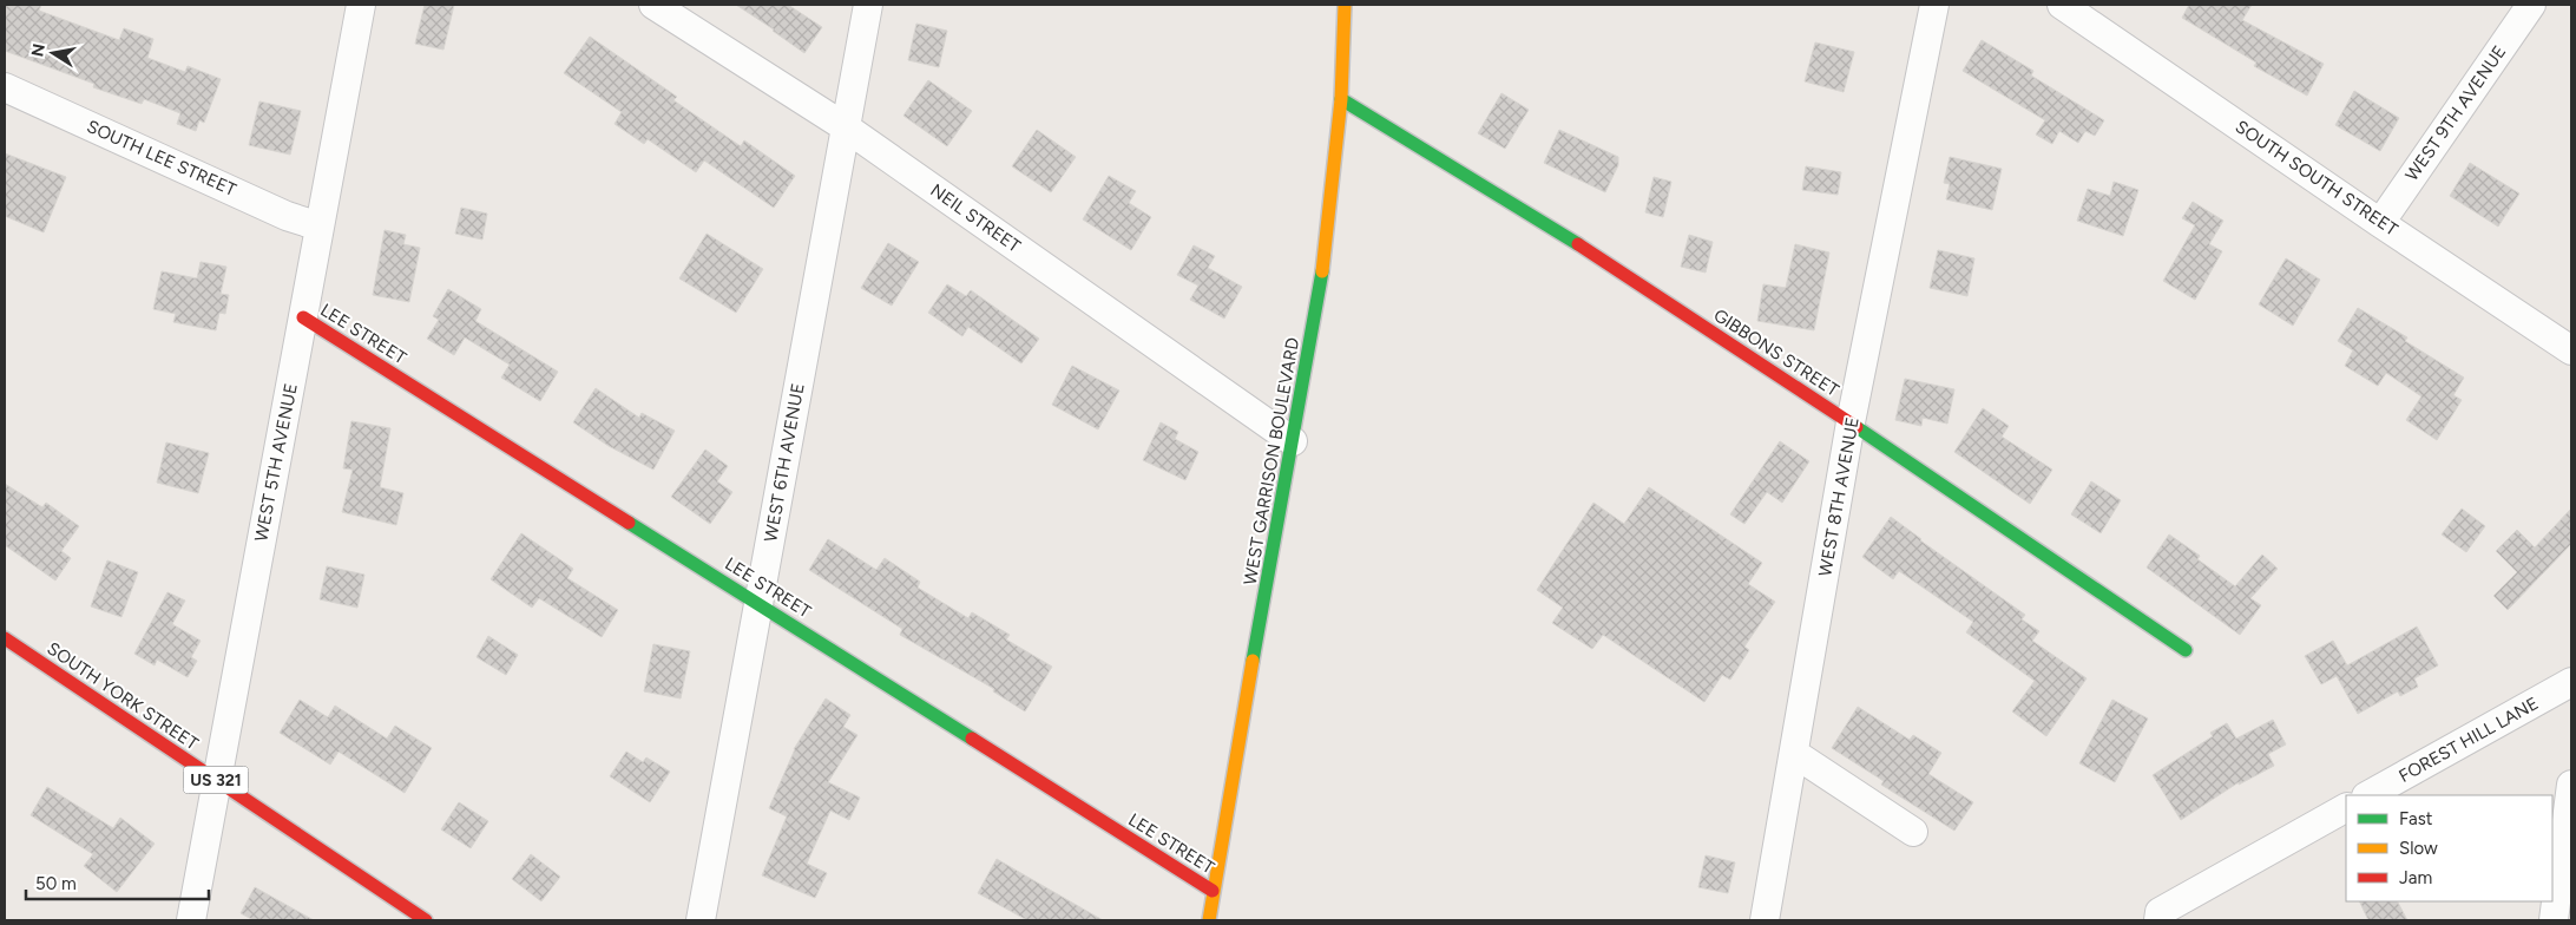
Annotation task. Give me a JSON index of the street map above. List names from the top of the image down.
{
  "streets": {
    "street": [
      "WEST 9TH AVENUE",
      "SOUTH LEE STREET",
      "SOUTH SOUTH STREET",
      "NEIL STREET",
      "LEE STREET",
      "GIBBONS STREET",
      "WEST GARRISON BOULEVARD",
      "WEST 5TH AVENUE",
      "WEST 6TH AVENUE",
      "WEST 8TH AVENUE",
      "SOUTH YORK STREET",
      "FOREST HILL LANE",
      "US 321"
    ]
  },
  "crossings": [
    ["WEST 9TH AVENUE", "SOUTH SOUTH STREET"],
    ["SOUTH LEE STREET", "WEST 5TH AVENUE"],
    ["NEIL STREET", "WEST GARRISON BOULEVARD"],
    ["NEIL STREET", "WEST 6TH AVENUE"],
    ["LEE STREET", "WEST GARRISON BOULEVARD"],
    ["LEE STREET", "WEST 5TH AVENUE"],
    ["LEE STREET", "WEST 6TH AVENUE"],
    ["GIBBONS STREET", "WEST GARRISON BOULEVARD"],
    ["GIBBONS STREET", "WEST 8TH AVENUE"],
    ["WEST 5TH AVENUE", "SOUTH YORK STREET"]
  ],
  "legend": ["Fast", "Slow", "Jam"],
  "scale_bar": "50 m",
  "north": "left"
}
